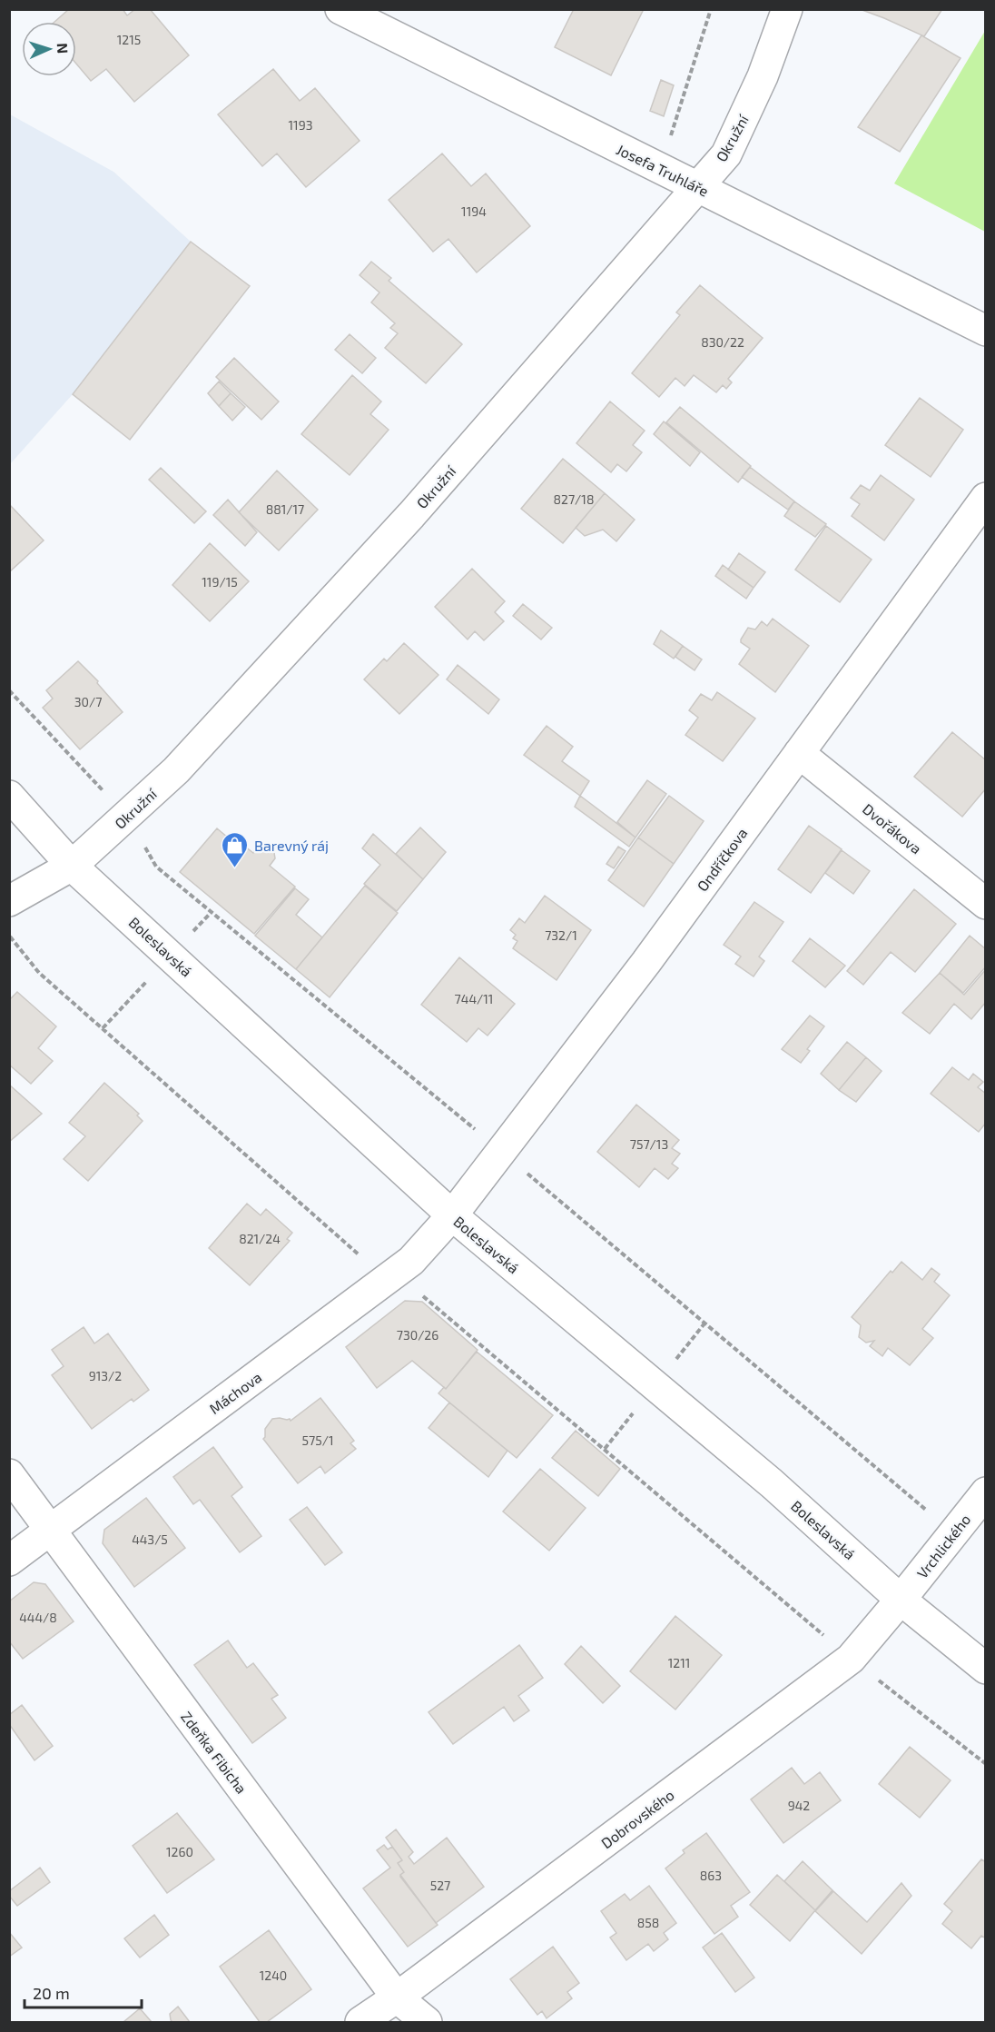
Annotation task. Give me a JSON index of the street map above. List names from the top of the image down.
{
  "streets": {
    "street": [
      "Okružní",
      "Josefa Truhláře",
      "Dvořákova",
      "Ondříčkova",
      "Boleslavská",
      "Máchova",
      "Vrchlického",
      "Zdeňka Fibicha",
      "Dobrovského"
    ]
  },
  "crossings": [
    ["Okružní", "Josefa Truhláře"],
    ["Okružní", "Boleslavská"],
    ["Dvořákova", "Ondříčkova"],
    ["Ondříčkova", "Boleslavská"],
    ["Ondříčkova", "Máchova"],
    ["Boleslavská", "Máchova"],
    ["Boleslavská", "Vrchlického"],
    ["Boleslavská", "Dobrovského"],
    ["Máchova", "Zdeňka Fibicha"],
    ["Vrchlického", "Dobrovského"],
    ["Zdeňka Fibicha", "Dobrovského"]
  ],
  "places": {
    "shop": ["Barevný ráj"]
  },
  "house_numbers": [
    "1215",
    "1193",
    "1194",
    "830/22",
    "827/18",
    "881/17",
    "119/15",
    "30/7",
    "732/1",
    "744/11",
    "757/13",
    "821/24",
    "730/26",
    "913/2",
    "575/1",
    "443/5",
    "444/8",
    "1211",
    "942",
    "1260",
    "863",
    "527",
    "858",
    "1240"
  ],
  "scale_bar": "20 m",
  "north": "right"
}
